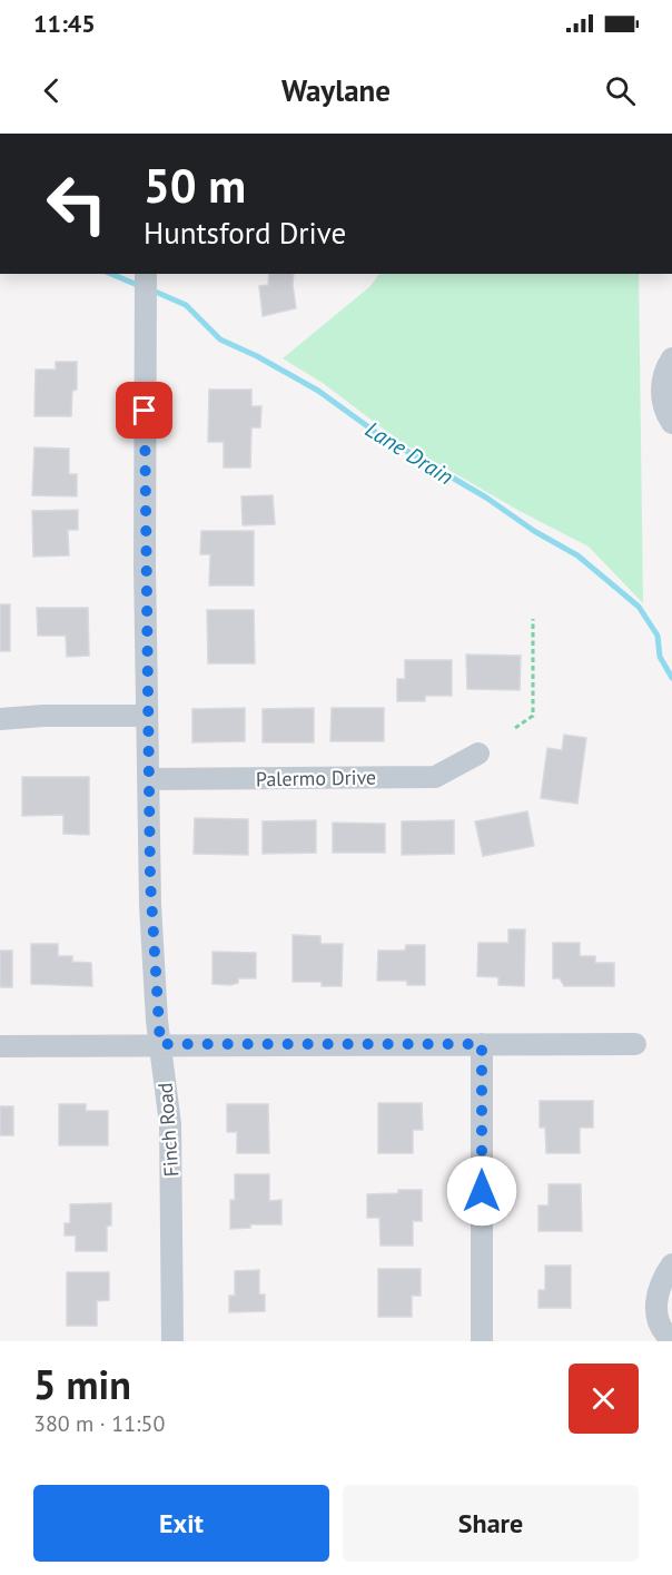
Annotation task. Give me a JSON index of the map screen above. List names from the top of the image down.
{
  "streets": {
    "street": ["Palermo Drive", "Finch Road"]
  },
  "crossings": [
    ["Palermo Drive", "Finch Road"]
  ],
  "water": ["Lane Drain"],
  "page": {
    "status": "11:45",
    "header": "Waylane",
    "turn": ["50 m", "Huntsford Drive"],
    "heading": ["5 min", "380 m · 11:50"],
    "buttons": ["Exit", "Share"]
  }
}
